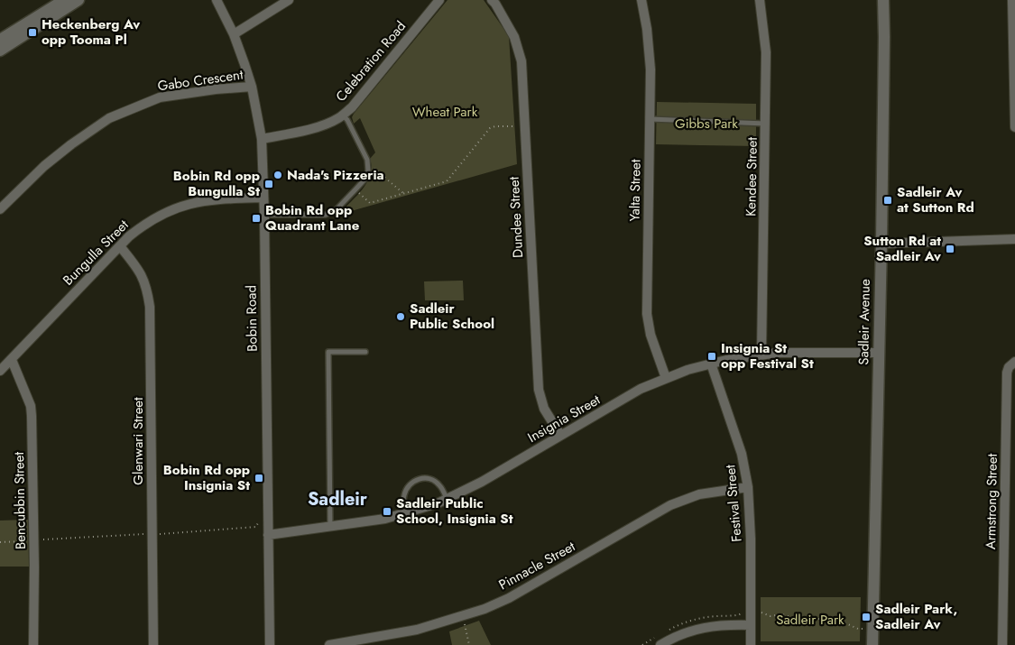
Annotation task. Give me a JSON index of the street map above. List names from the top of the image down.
{
  "streets": {
    "street": [
      "Celebration Road",
      "Gabo Crescent",
      "Kendee Street",
      "Yalta Street",
      "Dundee Street",
      "Bungulla Street",
      "Bobin Road",
      "Sadleir Avenue",
      "Insignia Street",
      "Glenwari Street",
      "Bencubbin Street",
      "Armstrong Street",
      "Festival Street",
      "Pinnacle Street"
    ]
  },
  "crossings": [
    ["Celebration Road", "Bobin Road"],
    ["Gabo Crescent", "Bobin Road"],
    ["Kendee Street", "Insignia Street"],
    ["Yalta Street", "Insignia Street"],
    ["Dundee Street", "Insignia Street"],
    ["Bungulla Street", "Bobin Road"],
    ["Bungulla Street", "Glenwari Street"],
    ["Bungulla Street", "Bencubbin Street"],
    ["Bobin Road", "Insignia Street"],
    ["Sadleir Avenue", "Insignia Street"],
    ["Insignia Street", "Festival Street"],
    ["Festival Street", "Pinnacle Street"]
  ],
  "districts": ["Sadleir"],
  "parks": ["Wheat Park", "Gibbs Park", "Sadleir Park"],
  "places": {
    "transit": [
      "Heckenberg Av opp Tooma Pl",
      "Bobin Rd opp Bungulla St",
      "Sadleir Av at Sutton Rd",
      "Bobin Rd opp Quadrant Lane",
      "Sutton Rd at Sadleir Av",
      "Insignia St opp Festival St",
      "Bobin Rd opp Insignia St",
      "Sadleir Public School, Insignia St",
      "Sadleir Park, Sadleir Av"
    ],
    "other": ["Nada's Pizzeria", "Sadleir Public School"]
  }
}
